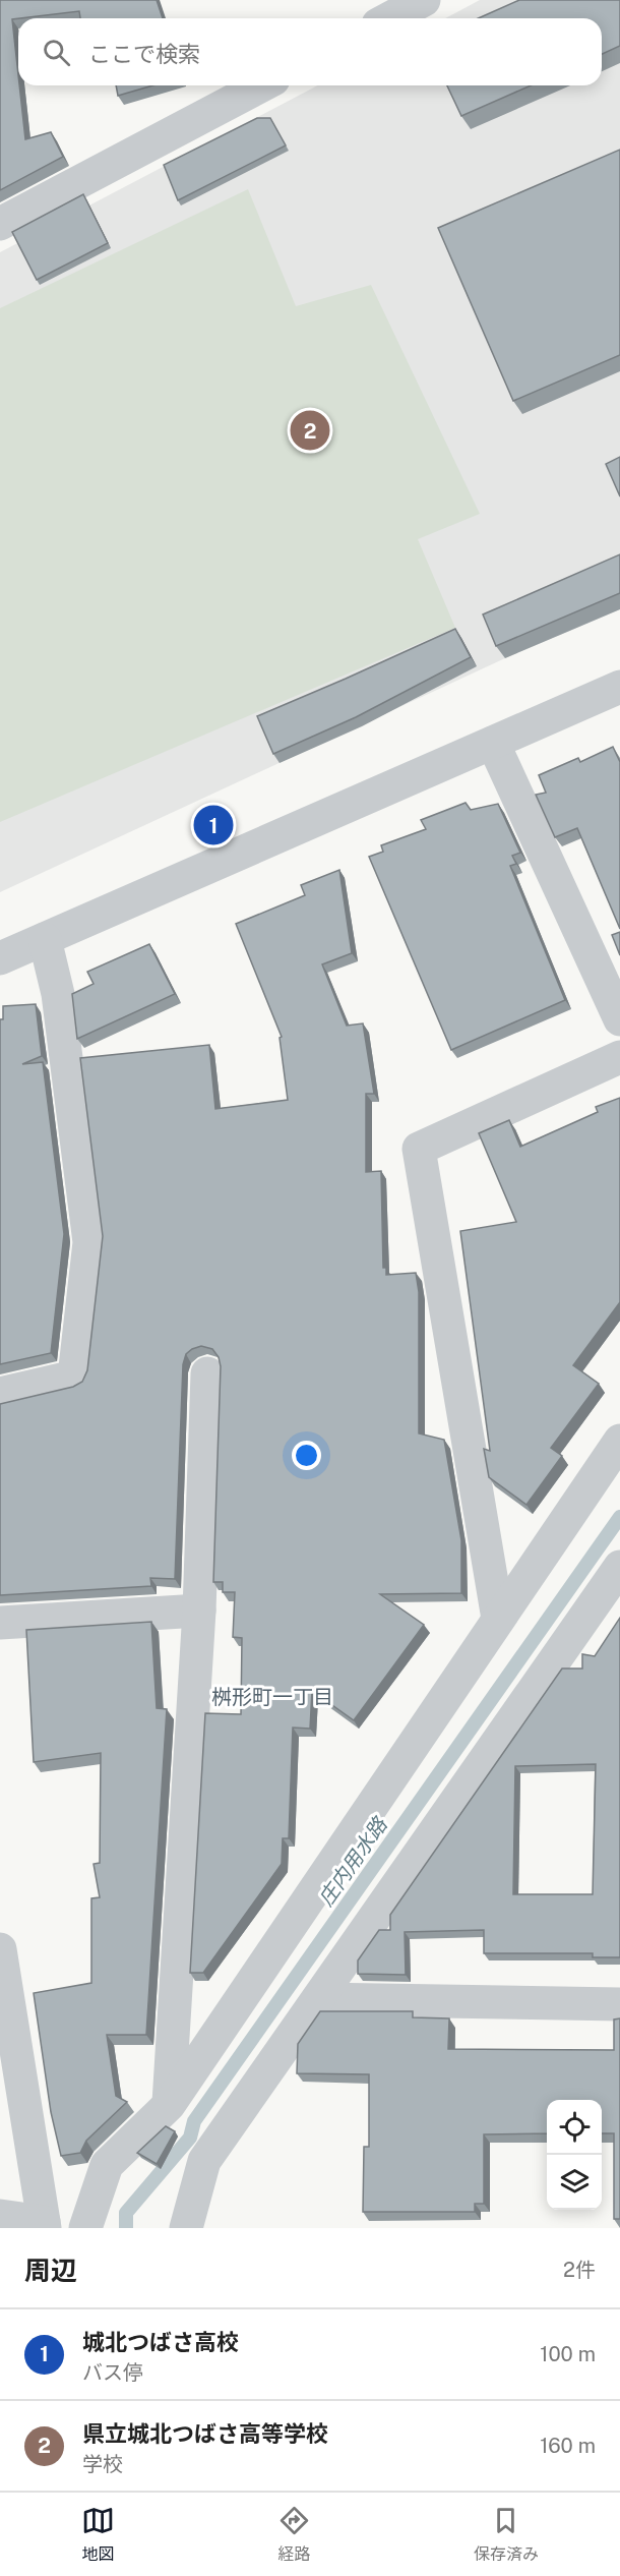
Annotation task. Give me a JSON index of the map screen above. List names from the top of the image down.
{
  "districts": ["桝形町一丁目"],
  "water": ["庄内用水路"],
  "page": {
    "search": "ここで検索",
    "pins": ["2", "1"],
    "heading": ["周辺", "2件"],
    "list": [
      {
        "mark": "1",
        "name": "城北つばさ高校",
        "note": "バス停",
        "value": "100 m"
      },
      {
        "mark": "2",
        "name": "県立城北つばさ高等学校",
        "note": "学校",
        "value": "160 m"
      }
    ],
    "nav": ["地図", "経路", "保存済み"]
  }
}
